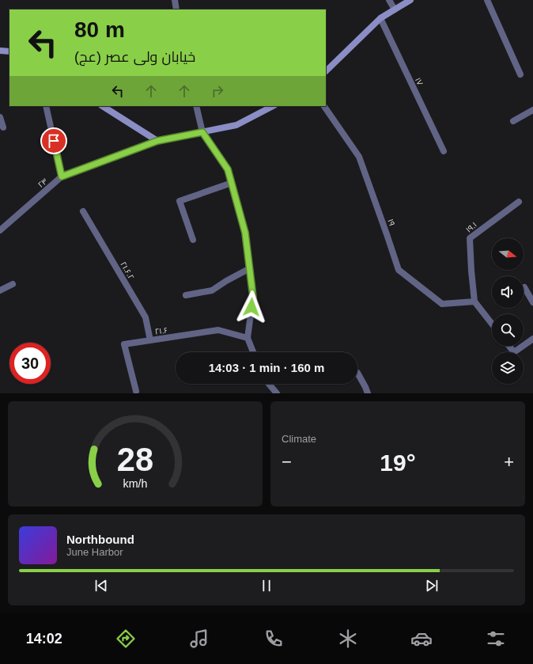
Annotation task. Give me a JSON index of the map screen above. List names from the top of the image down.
{
  "streets": {
    "street": [
      "۱۷",
      "۲۳",
      "۱۹",
      "۱۹.۱",
      "۲۱.۶.۲",
      "۲۱.۶"
    ]
  },
  "crossings": [
    ["۱۹", "۱۹.۱"],
    ["۲۱.۶.۲", "۲۱.۶"]
  ],
  "north": "right",
  "page": {
    "turn": ["80 m", "خیابان ولی عصر (عج)"],
    "limit": "30",
    "trip": "14:03 · 1 min · 160 m",
    "tile": "Climate",
    "heat": ["−", "19°", "+"],
    "song": ["Northbound", "June Harbor"],
    "tabs": "14:02",
    "gauge": ["28", "km/h"]
  }
}
